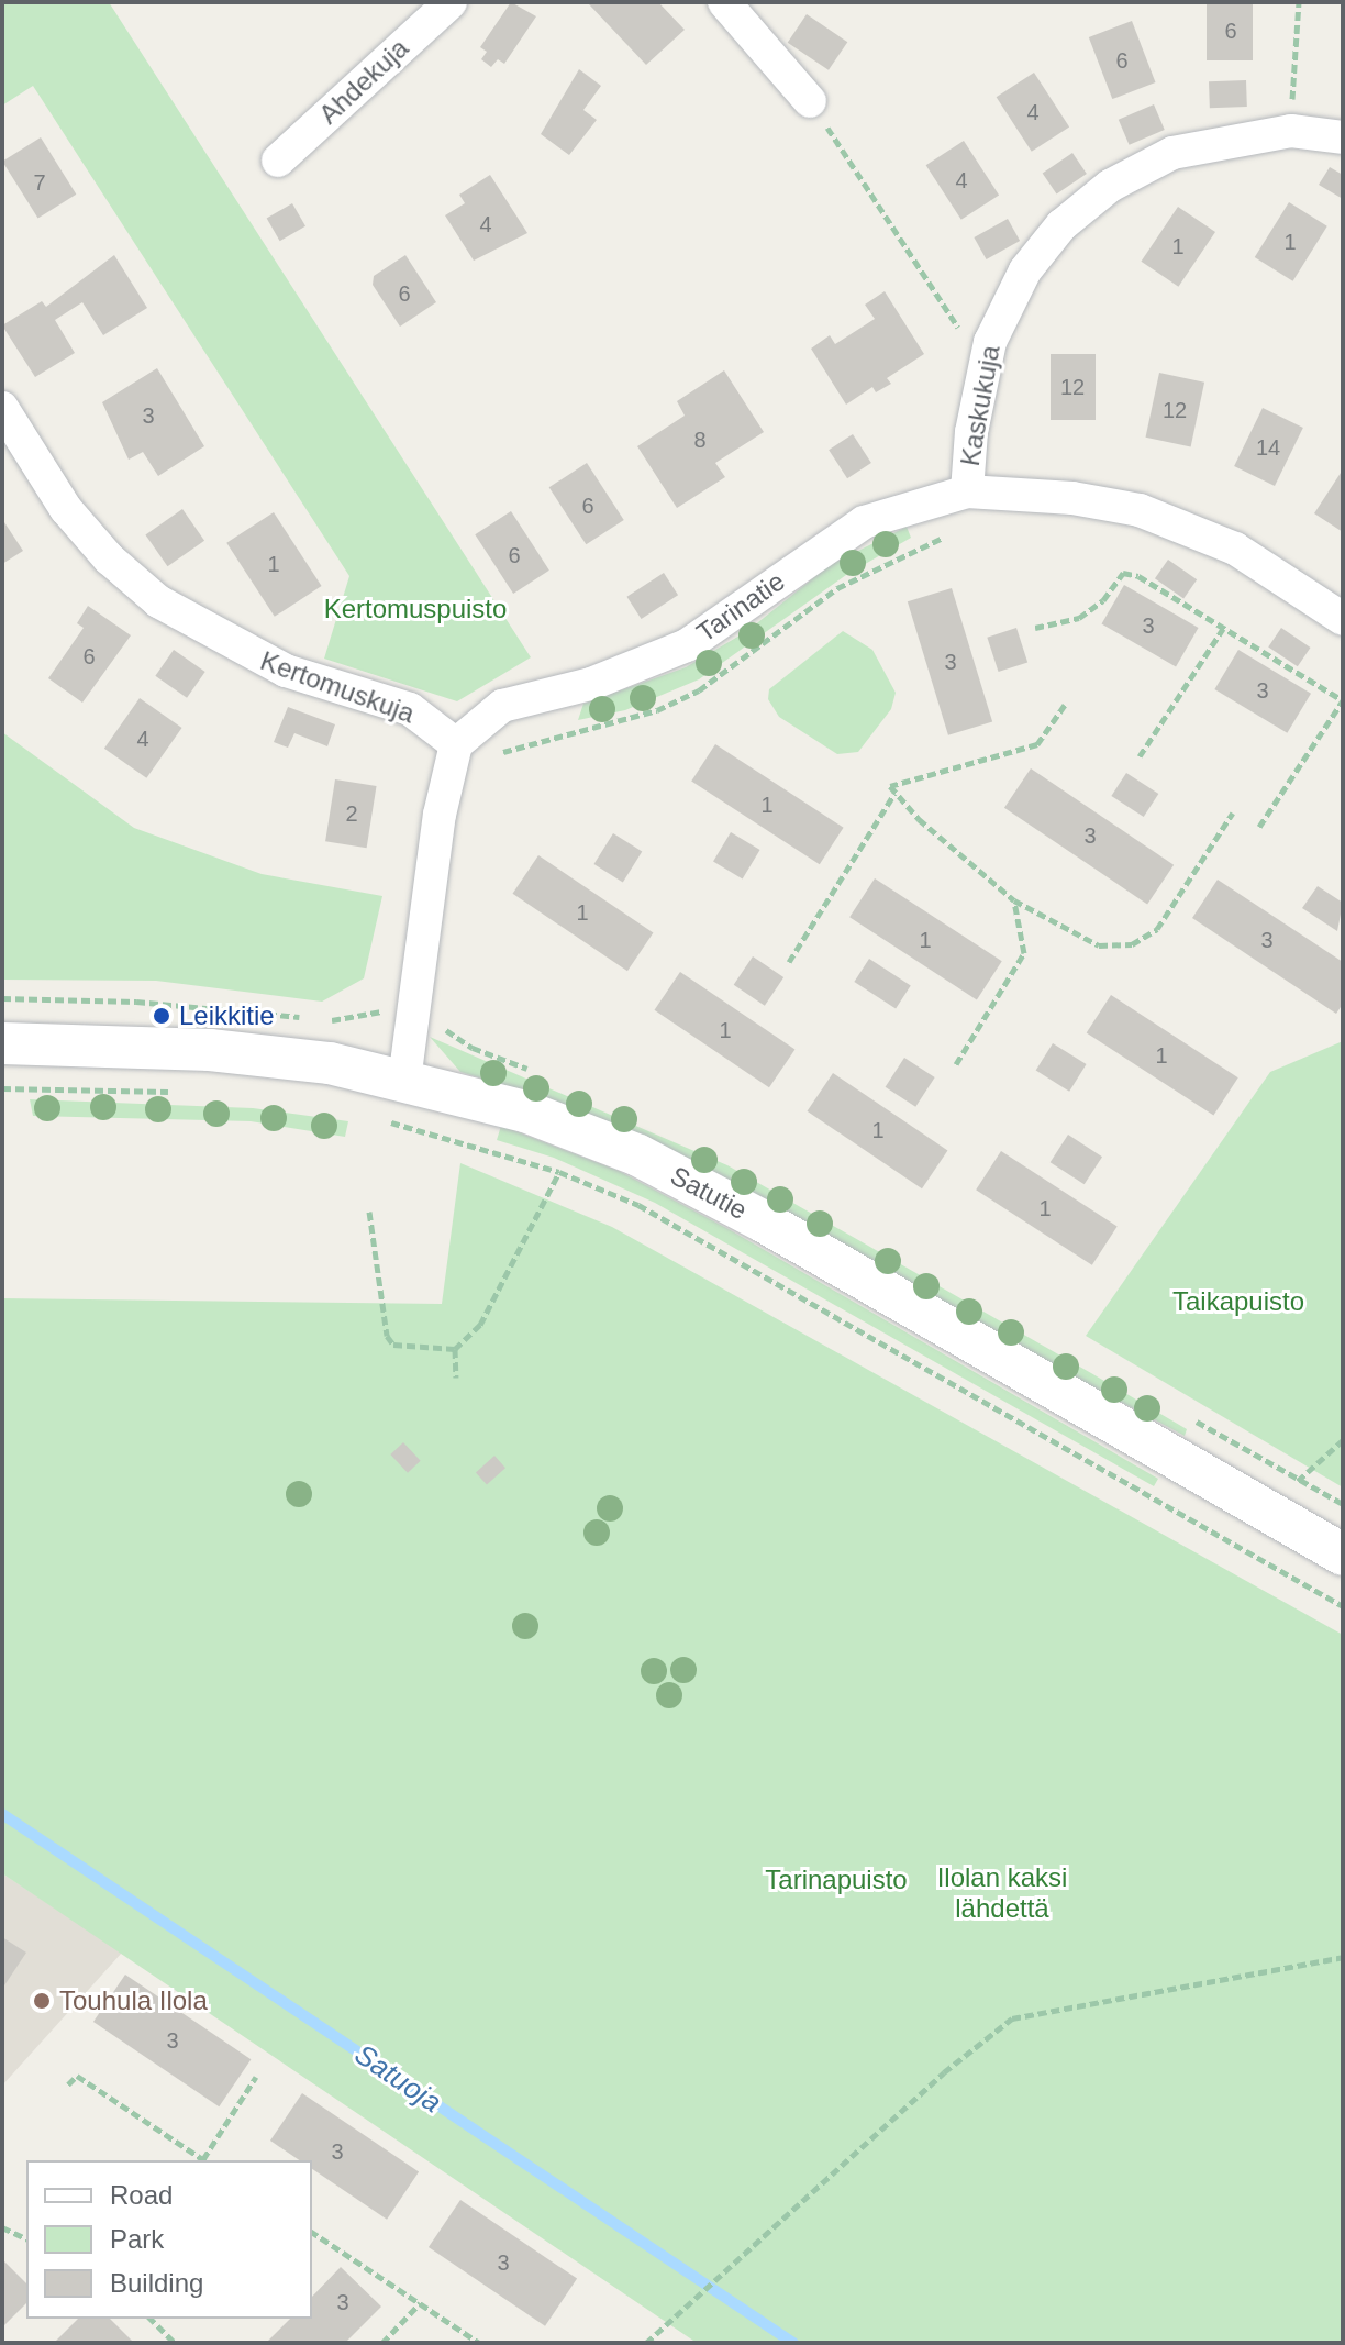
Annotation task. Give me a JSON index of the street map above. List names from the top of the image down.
{
  "streets": {
    "street": [
      "Ahdekuja",
      "Kaskukuja",
      "Tarinatie",
      "Kertomuskuja",
      "Satutie"
    ]
  },
  "crossings": [
    ["Kaskukuja", "Tarinatie"],
    ["Tarinatie", "Kertomuskuja"]
  ],
  "water": ["Satuoja"],
  "parks": [
    "Kertomuspuisto",
    "Taikapuisto",
    "Ilolan kaksi lähdettä",
    "Tarinapuisto"
  ],
  "places": ["Leikkitie", "Touhula Ilola"],
  "house_numbers": [
    "6",
    "6",
    "4",
    "4",
    "7",
    "4",
    "1",
    "1",
    "6",
    "12",
    "12",
    "3",
    "8",
    "14",
    "6",
    "6",
    "1",
    "3",
    "6",
    "3",
    "3",
    "4",
    "1",
    "2",
    "3",
    "1",
    "1",
    "3",
    "1",
    "1",
    "1",
    "1",
    "3",
    "3",
    "3",
    "3"
  ],
  "legend": ["Road", "Park", "Building"]
}
